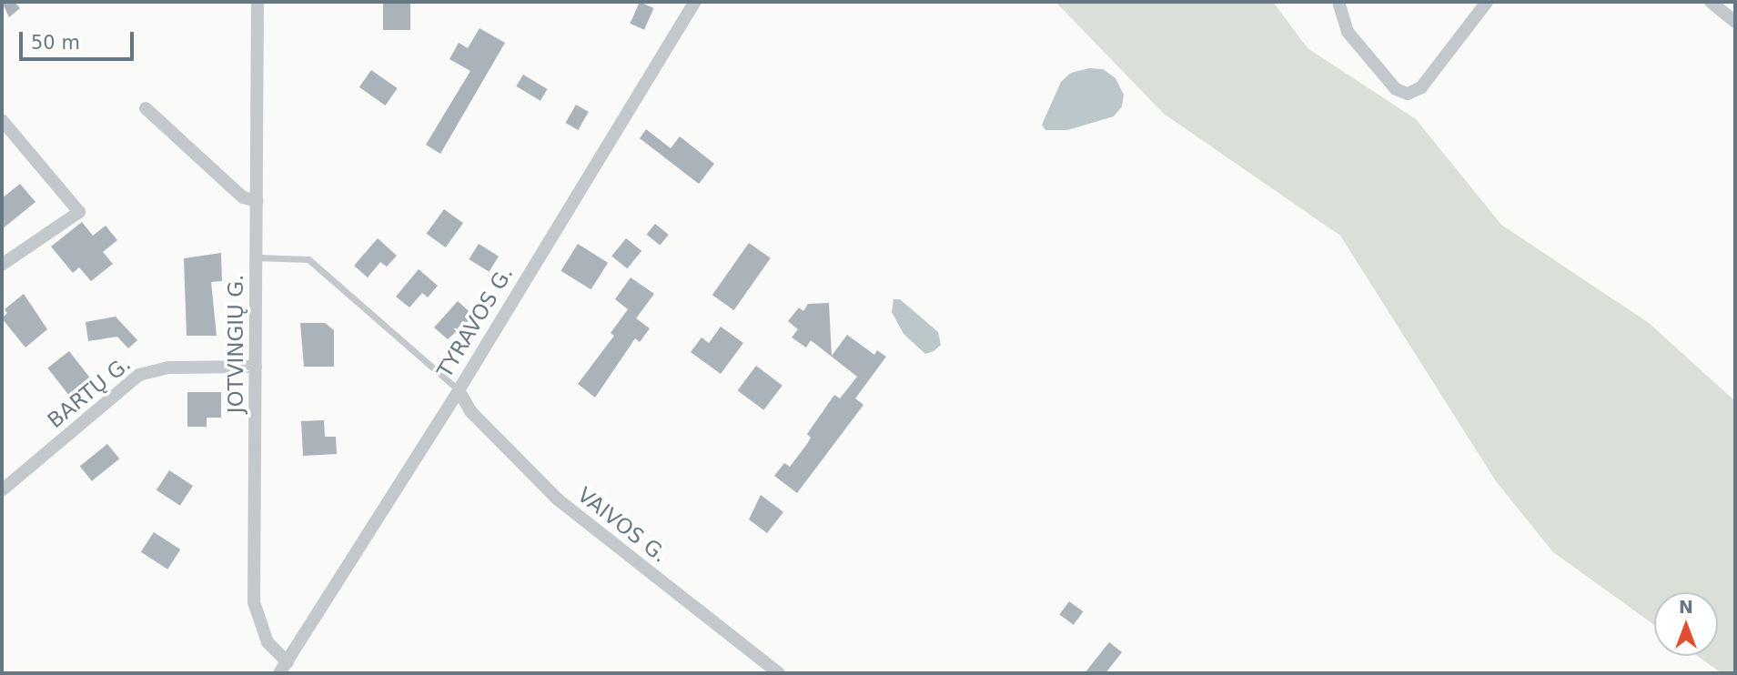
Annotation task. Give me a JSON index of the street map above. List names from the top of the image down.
{
  "streets": {
    "street": [
      "TYRAVOS G.",
      "JOTVINGIŲ G.",
      "BARTŲ G.",
      "VAIVOS G."
    ]
  },
  "crossings": [
    ["TYRAVOS G.", "JOTVINGIŲ G."],
    ["TYRAVOS G.", "VAIVOS G."],
    ["JOTVINGIŲ G.", "BARTŲ G."]
  ],
  "scale_bar": "50 m",
  "north": "top"
}
